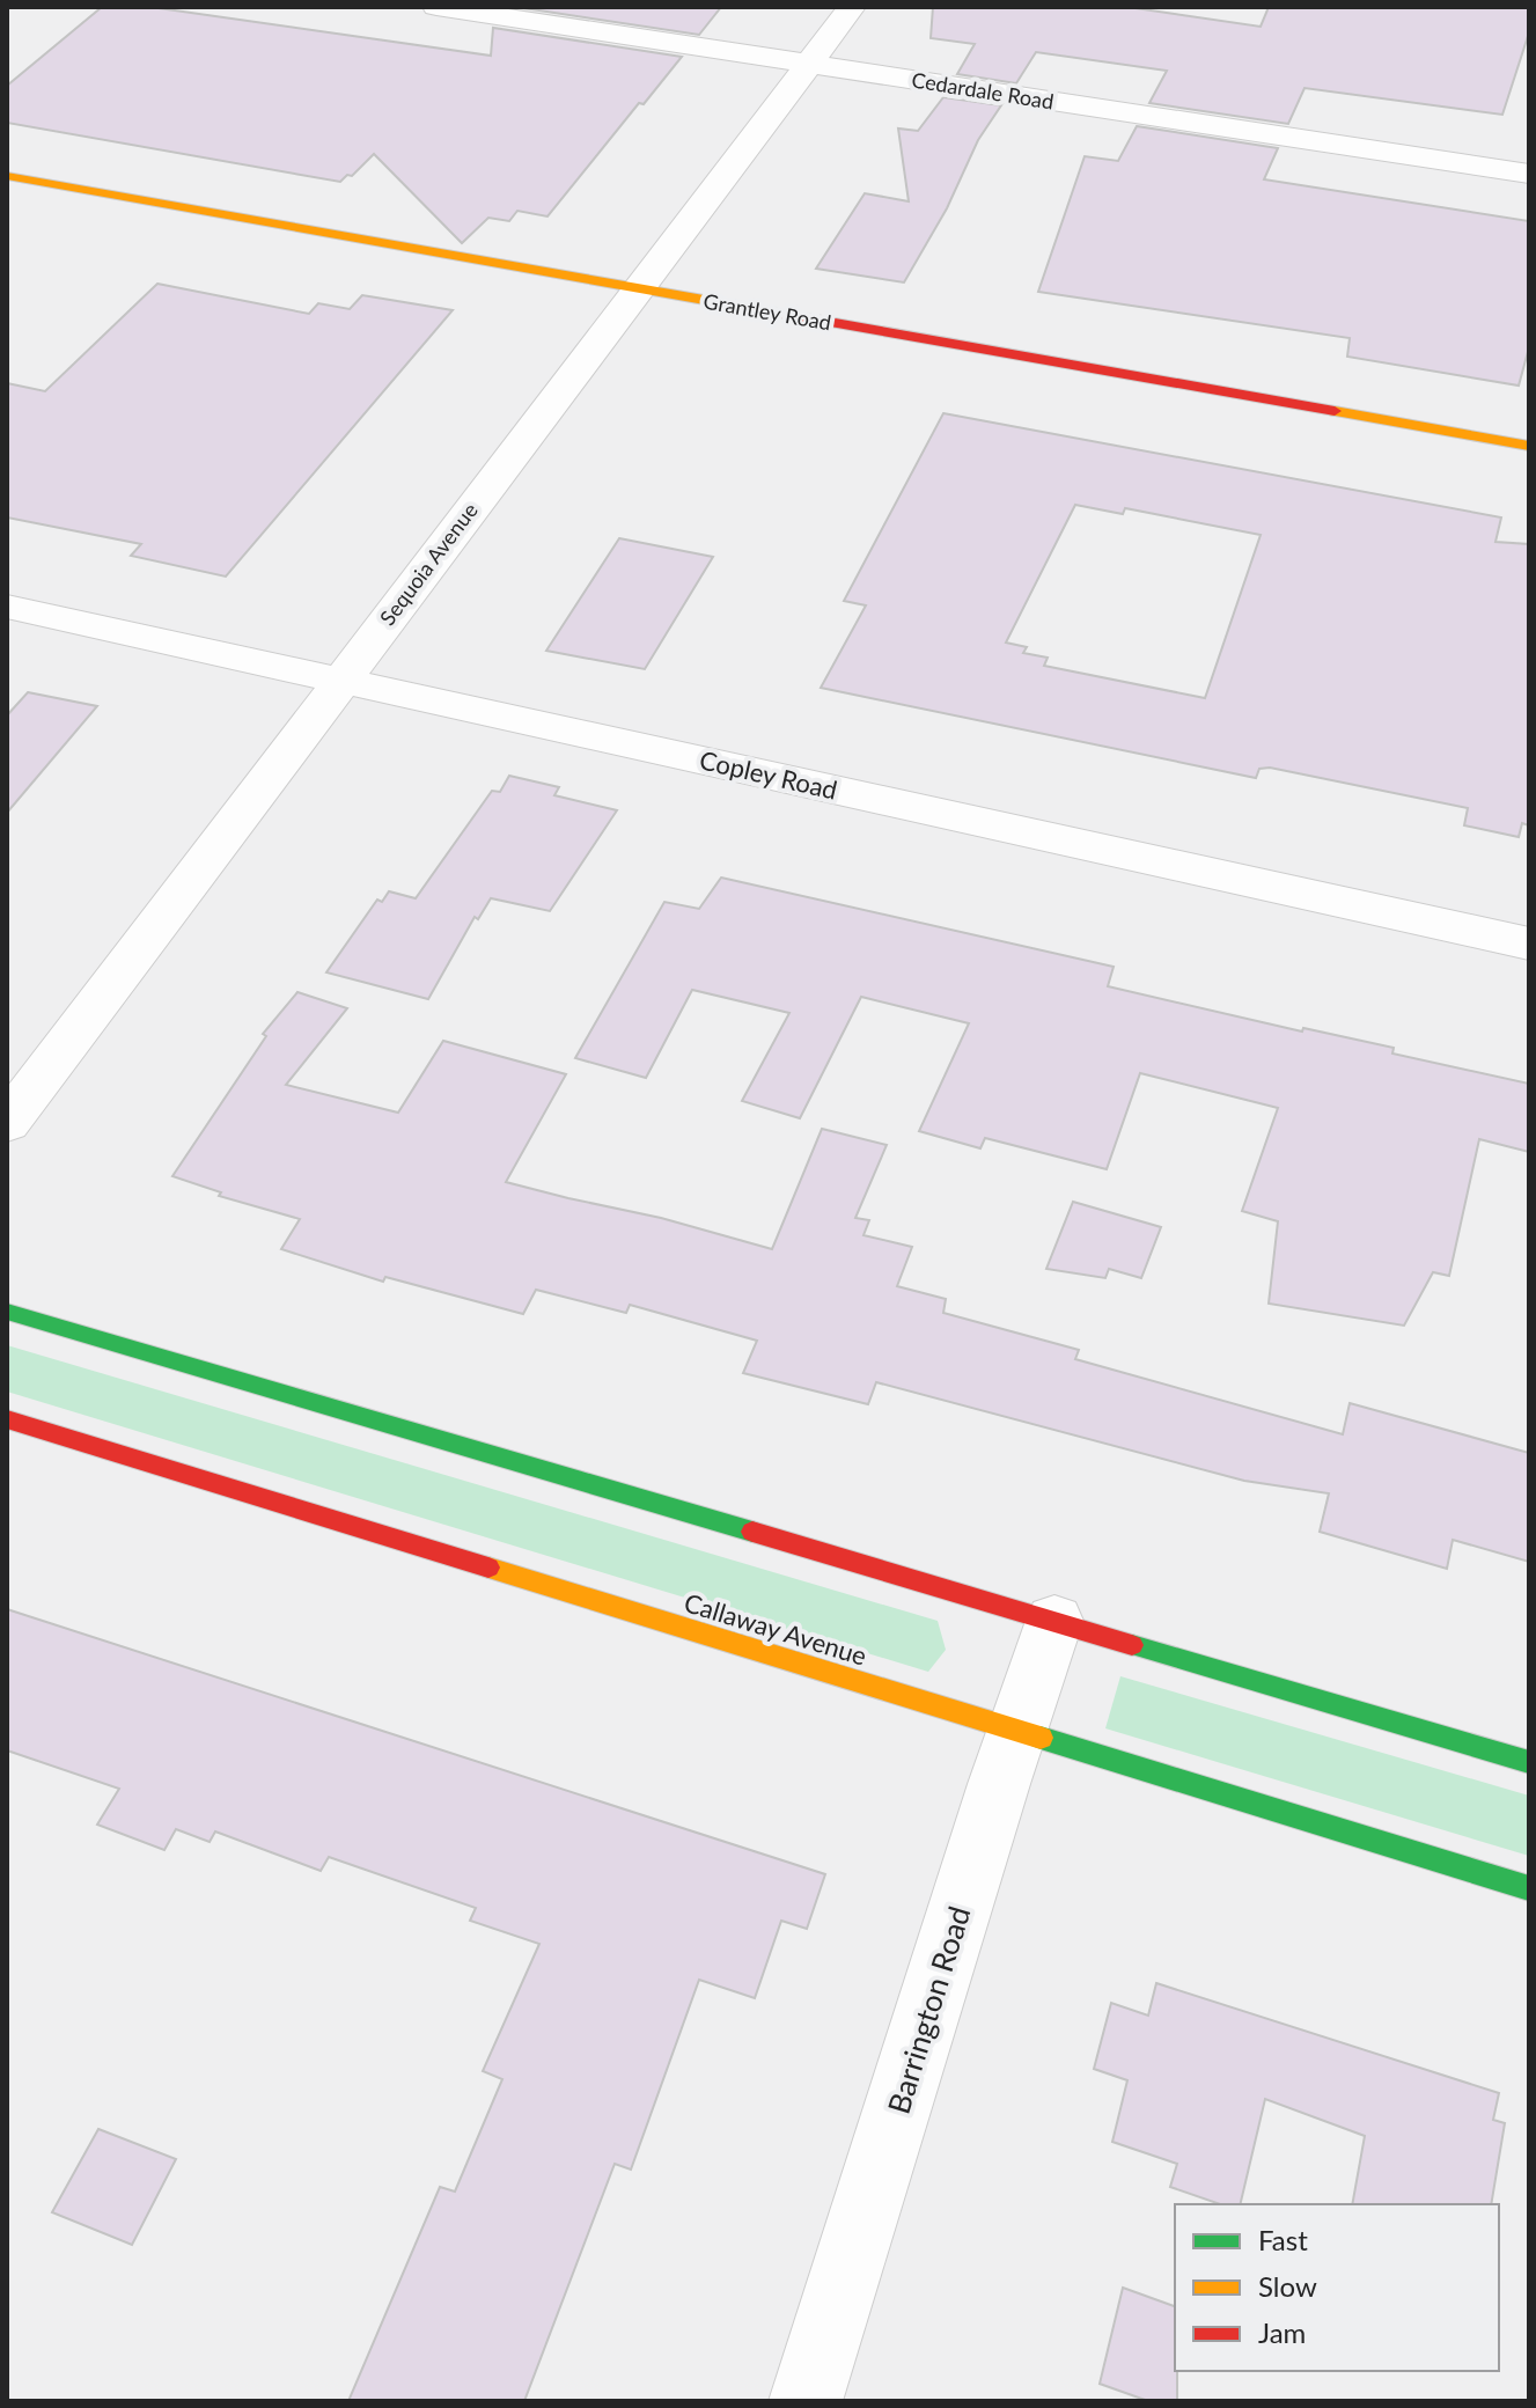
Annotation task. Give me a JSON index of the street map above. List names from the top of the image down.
{
  "streets": {
    "street": [
      "Cedardale Road",
      "Grantley Road",
      "Sequoia Avenue",
      "Copley Road",
      "Callaway Avenue",
      "Barrington Road"
    ]
  },
  "crossings": [
    ["Cedardale Road", "Sequoia Avenue"],
    ["Grantley Road", "Sequoia Avenue"],
    ["Sequoia Avenue", "Copley Road"],
    ["Callaway Avenue", "Barrington Road"]
  ],
  "legend": ["Fast", "Slow", "Jam"]
}
